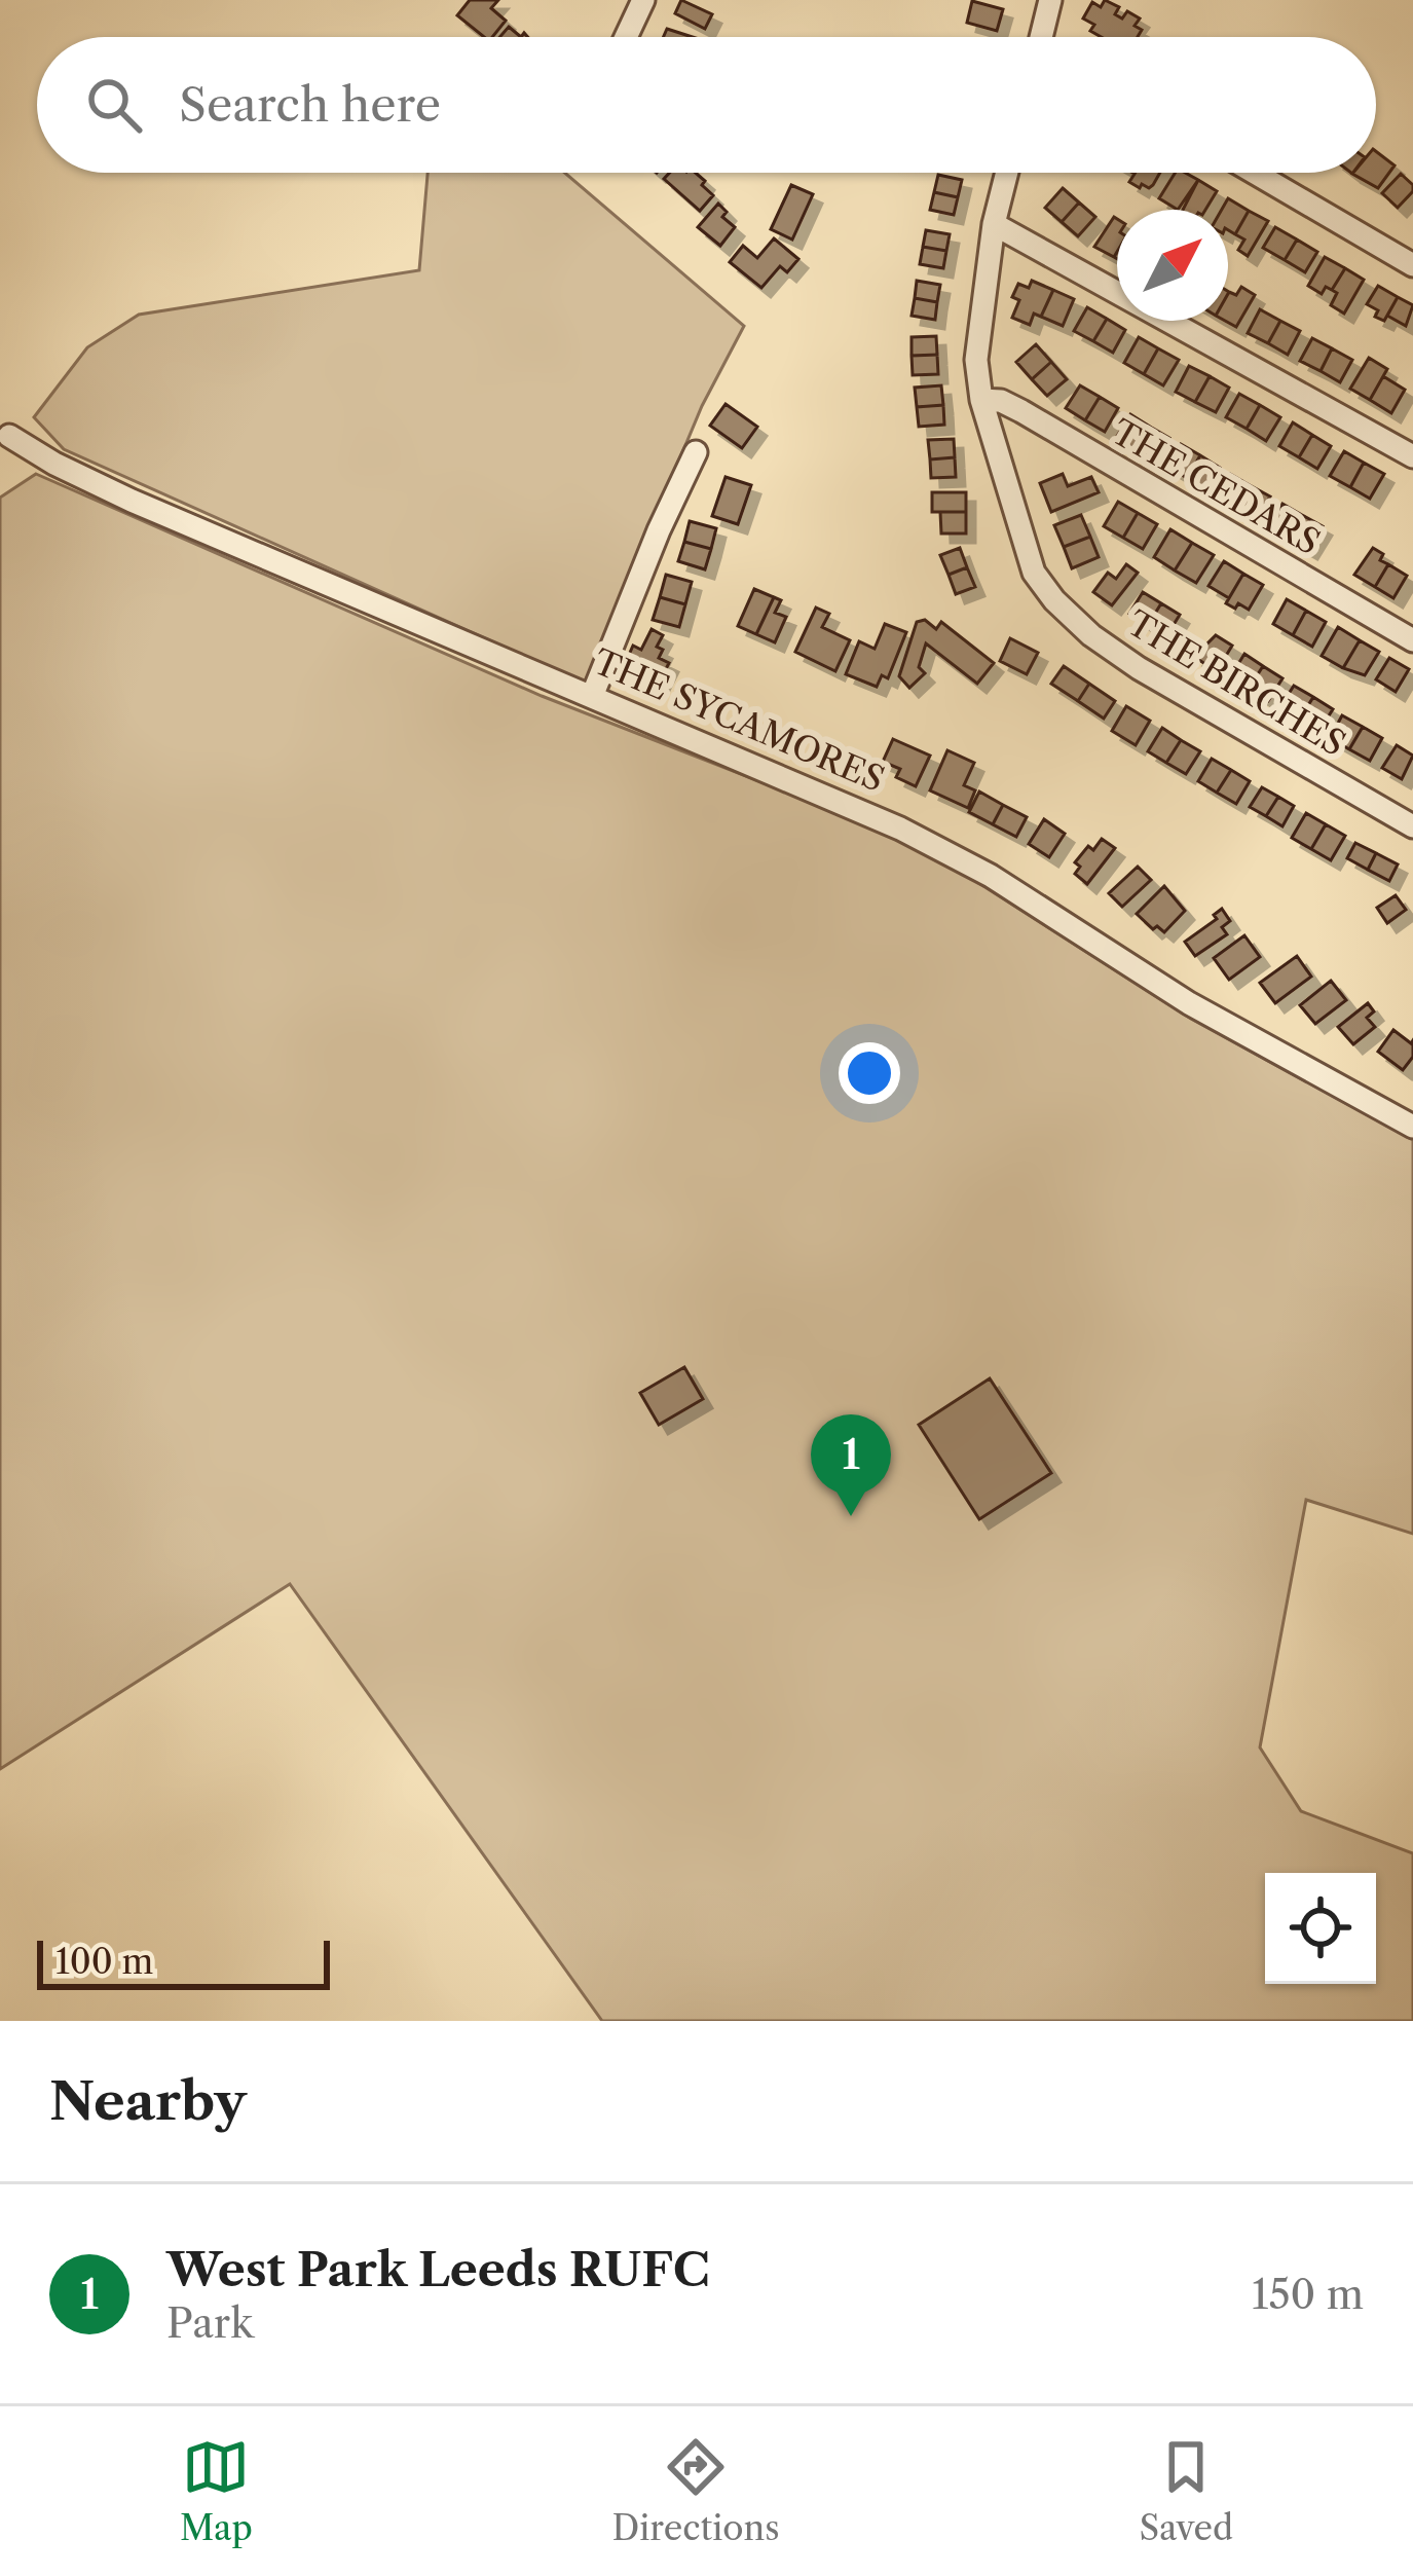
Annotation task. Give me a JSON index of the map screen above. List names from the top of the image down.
{
  "streets": {
    "street": ["THE CEDARS", "THE BIRCHES", "THE SYCAMORES"]
  },
  "crossings": [
    ["THE CEDARS", "THE BIRCHES"]
  ],
  "scale_bar": "100 m",
  "north": "top right",
  "page": {
    "search": "Search here",
    "pins": "1",
    "scale": "100 m",
    "heading": "Nearby",
    "list": [
      {
        "mark": "1",
        "name": "West Park Leeds RUFC",
        "note": "Park",
        "value": "150 m"
      }
    ],
    "nav": ["Map", "Directions", "Saved"]
  }
}
